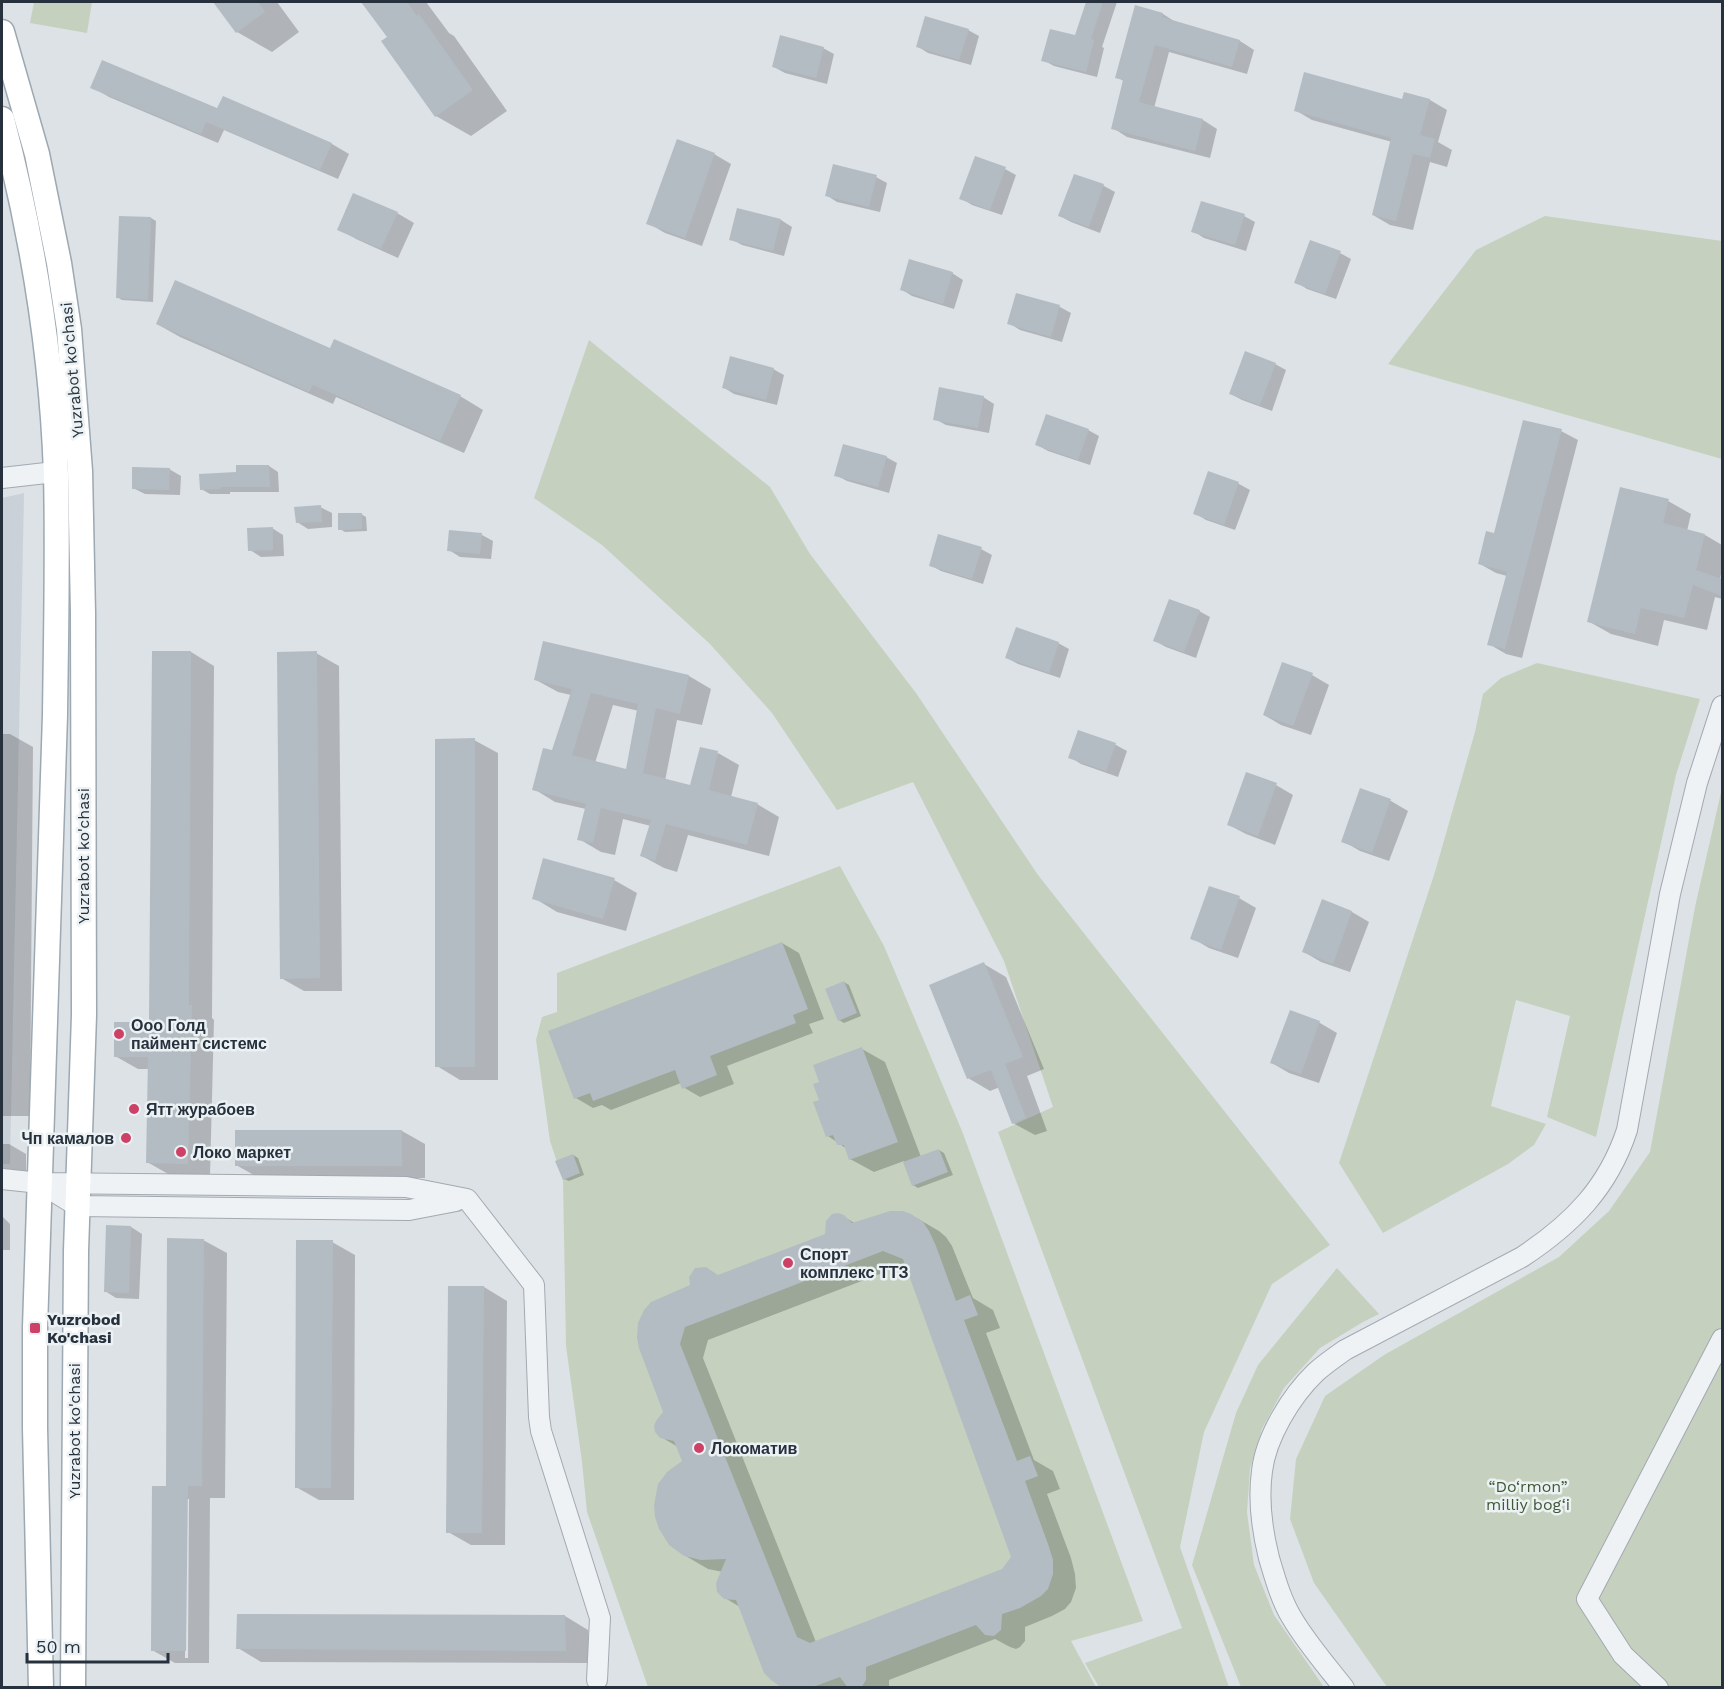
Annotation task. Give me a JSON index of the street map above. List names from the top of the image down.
{
  "streets": {
    "main road": ["Yuzrabot ko'chasi"]
  },
  "parks": ["“Do‘rmon” milliy bog‘i"],
  "places": {
    "other": [
      "Ооо Голд паймент системс",
      "Ятт журабоев",
      "Чп камалов",
      "Локо маркет",
      "Спорт комплекс ТТЗ",
      "Локоматив"
    ],
    "transit": ["Yuzrobod Ko'chasi"]
  },
  "scale_bar": "50 m"
}
